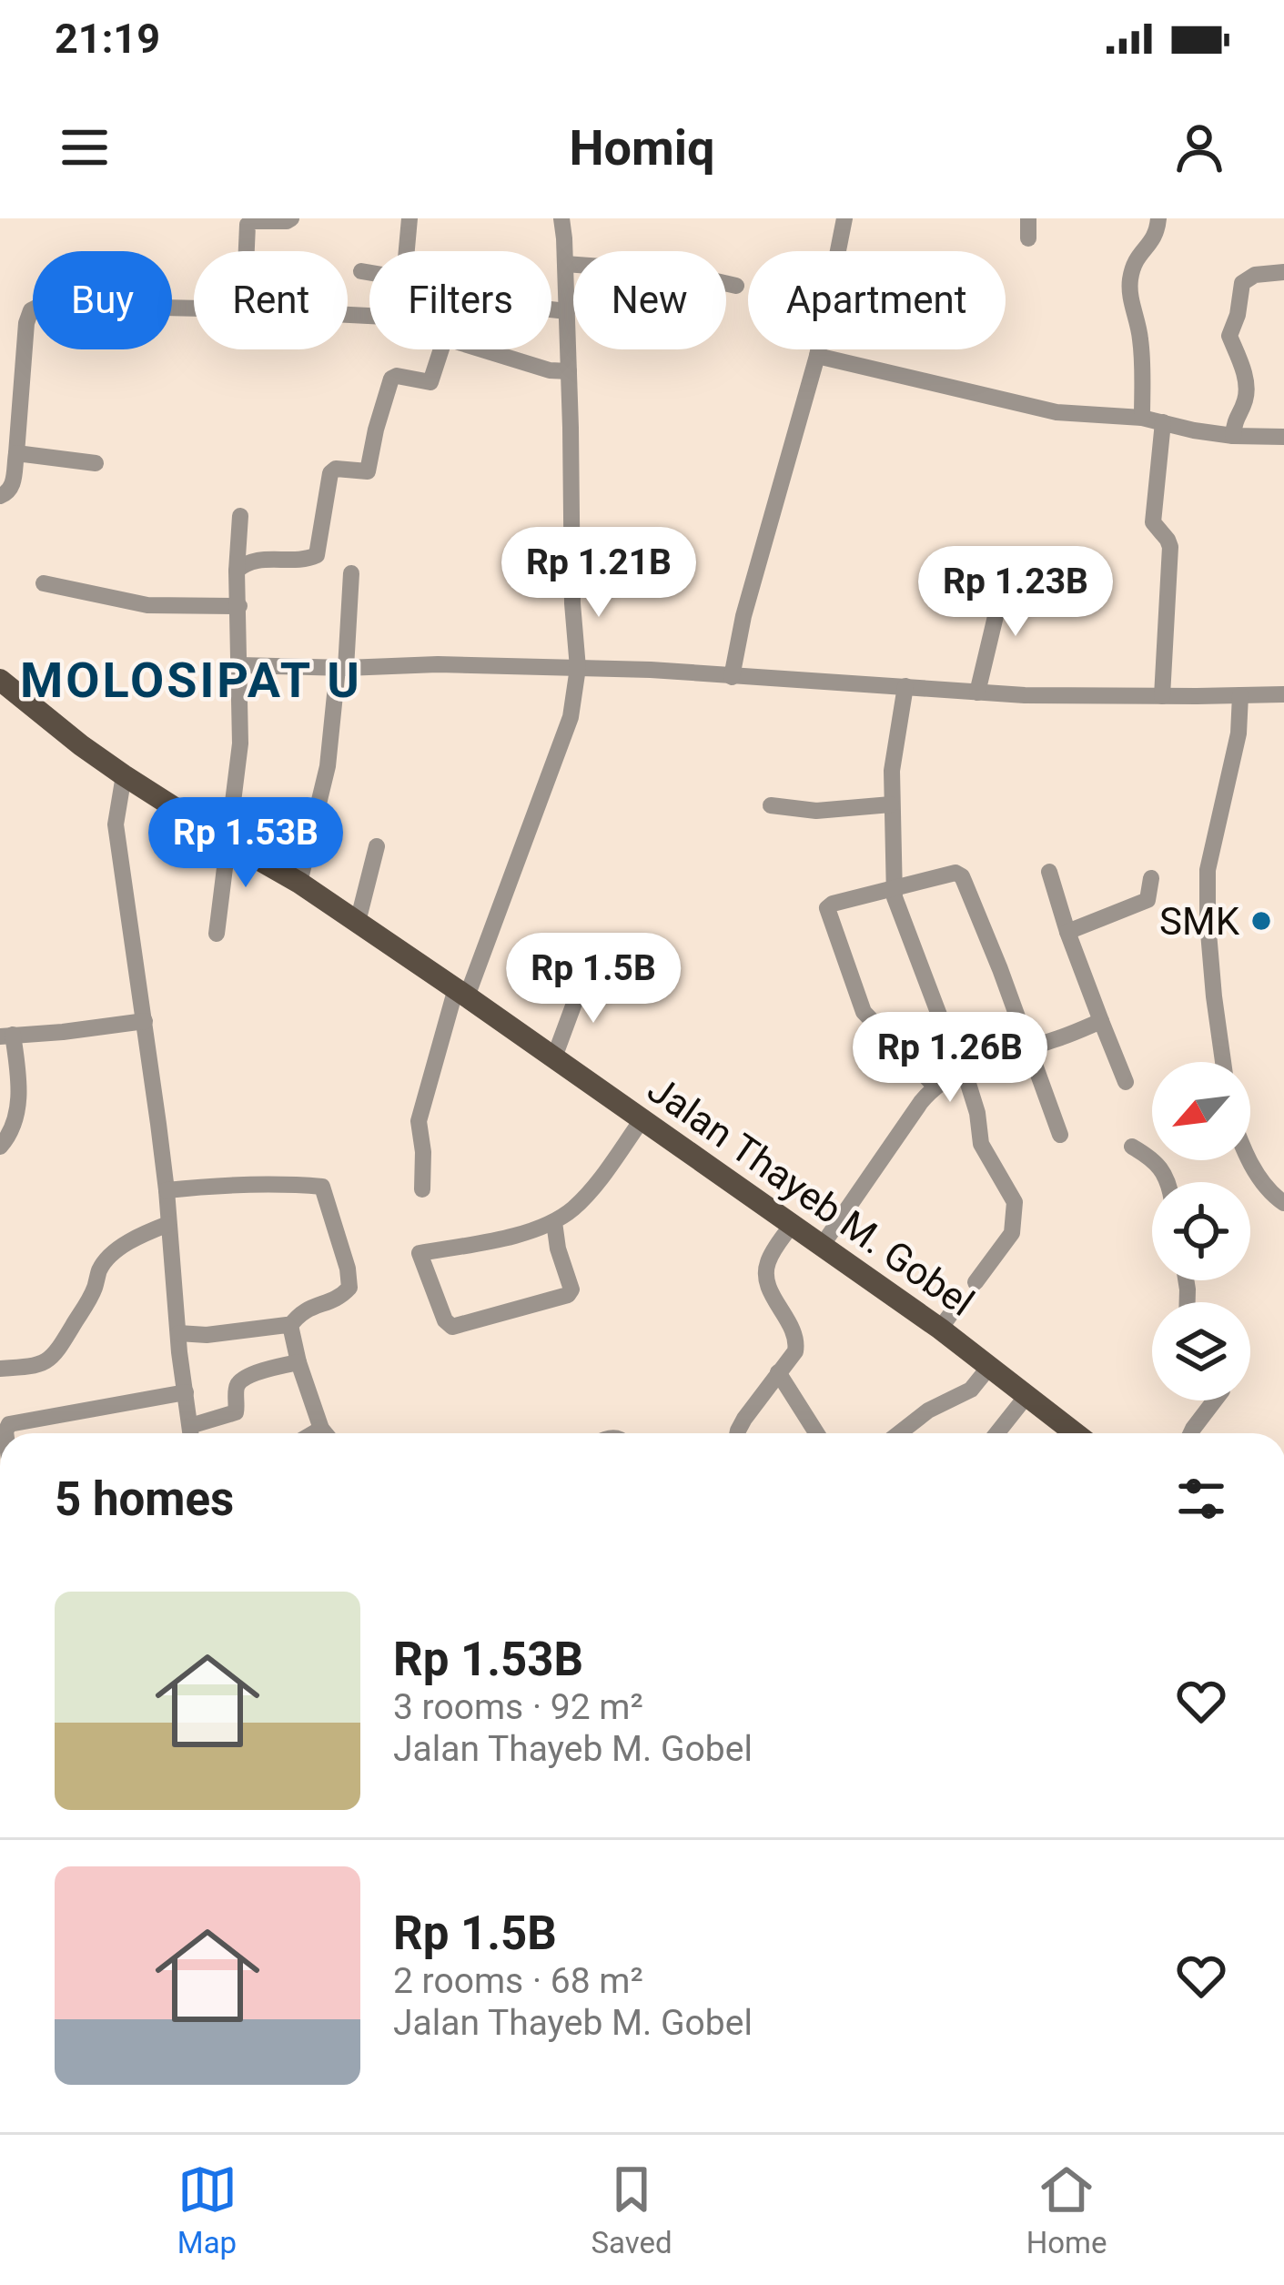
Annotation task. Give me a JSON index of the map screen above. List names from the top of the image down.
{
  "streets": {
    "main road": ["Jalan Thayeb M. Gobel"]
  },
  "districts": ["MOLOSIPAT U"],
  "places": ["SMK"],
  "north": "bottom left",
  "page": {
    "status": "21:19",
    "header": "Homiq",
    "chip": [
      "Buy",
      "Rent",
      "Filters",
      "New",
      "Apartment"
    ],
    "price": [
      "Rp 1.21B",
      "Rp 1.23B",
      "Rp 1.53B",
      "Rp 1.5B",
      "Rp 1.26B"
    ],
    "heading": "5 homes",
    "list": [
      {
        "name": "Rp 1.53B",
        "note": "3 rooms · 92 m² · Jalan Thayeb M. Gobel"
      },
      {
        "name": "Rp 1.5B",
        "note": "2 rooms · 68 m² · Jalan Thayeb M. Gobel"
      }
    ],
    "tabs": ["Map", "Saved", "Home"]
  }
}
